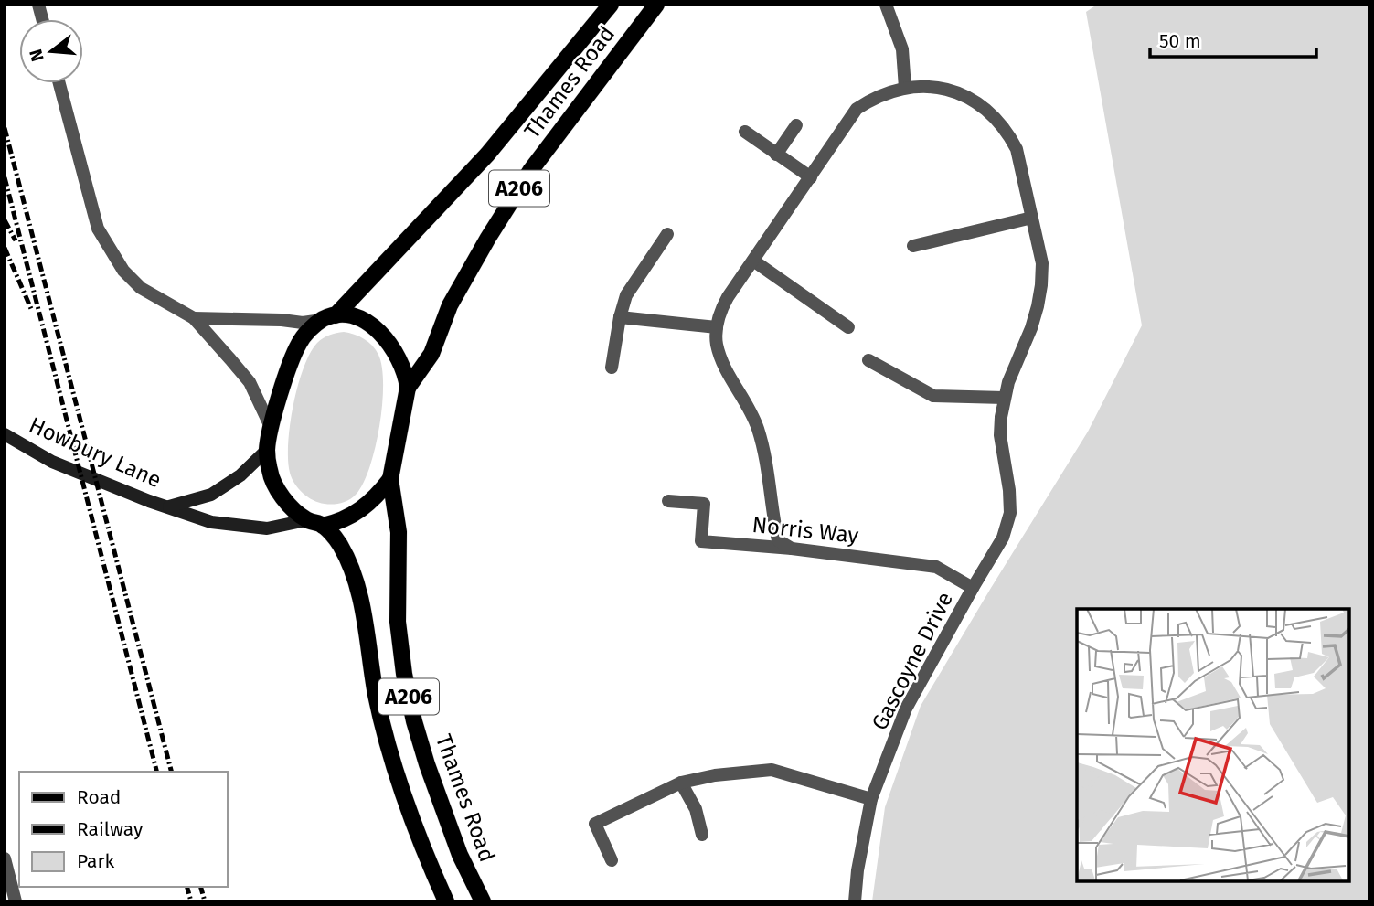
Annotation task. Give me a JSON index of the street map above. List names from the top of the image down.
{
  "streets": {
    "main road": ["Thames Road", "A206"],
    "street": ["Howbury Lane", "Norris Way", "Gascoyne Drive"]
  },
  "crossings": [
    ["Thames Road", "A206"],
    ["Thames Road", "Howbury Lane"],
    ["A206", "Howbury Lane"],
    ["Norris Way", "Gascoyne Drive"]
  ],
  "legend": ["Road", "Railway", "Park"],
  "scale_bar": "50 m",
  "north": "left"
}
